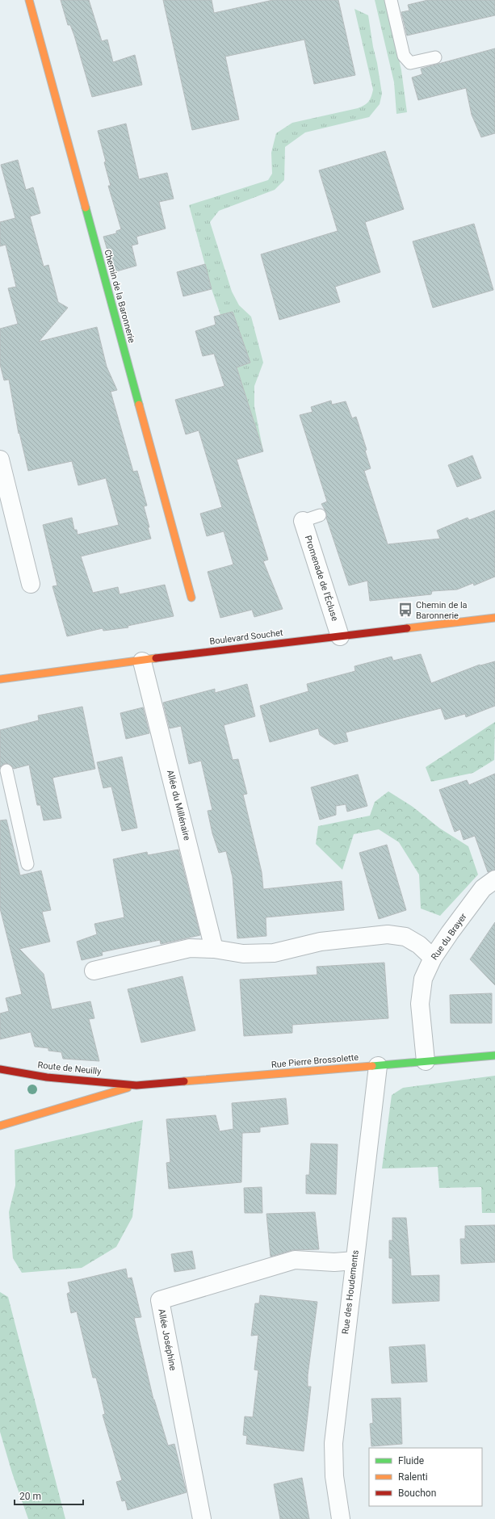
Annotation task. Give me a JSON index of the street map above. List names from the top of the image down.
{
  "streets": {
    "main road": [
      "Chemin de la Baronnerie",
      "Boulevard Souchet",
      "Rue Pierre Brossolette",
      "Route de Neuilly"
    ],
    "street": [
      "Promenade de l'Écluse",
      "Allée du Millénaire",
      "Rue du Brayer",
      "Rue des Houdements",
      "Allée Joséphine"
    ]
  },
  "crossings": [
    ["Promenade de l'Écluse", "Boulevard Souchet"],
    ["Boulevard Souchet", "Allée du Millénaire"],
    ["Rue du Brayer", "Rue Pierre Brossolette"],
    ["Rue Pierre Brossolette", "Route de Neuilly"],
    ["Rue Pierre Brossolette", "Rue des Houdements"],
    ["Rue des Houdements", "Allée Joséphine"]
  ],
  "places": {
    "bus stop": ["Chemin de la Baronnerie"]
  },
  "legend": ["Fluide", "Ralenti", "Bouchon"],
  "scale_bar": "20 m"
}
